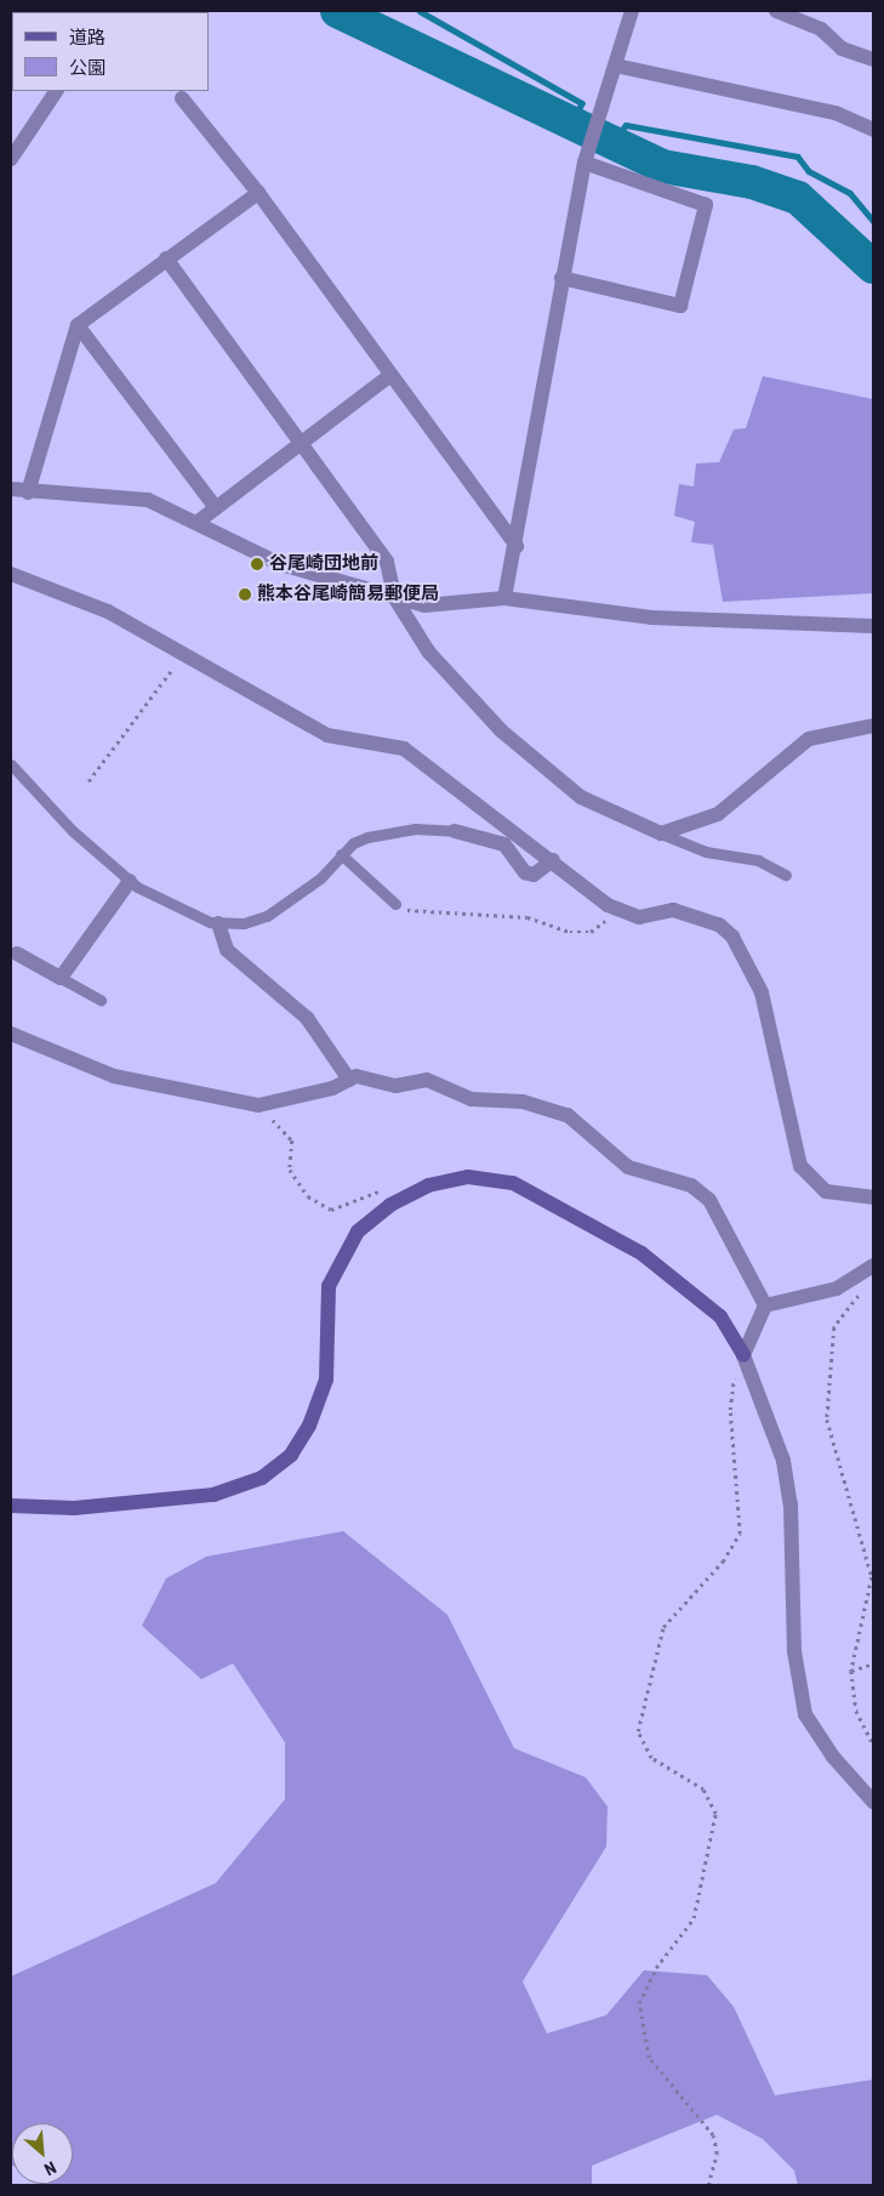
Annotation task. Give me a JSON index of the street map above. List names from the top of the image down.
{
  "places": ["谷尾崎団地前", "熊本谷尾崎簡易郵便局"],
  "legend": ["道路", "公園"],
  "north": "bottom right"
}
